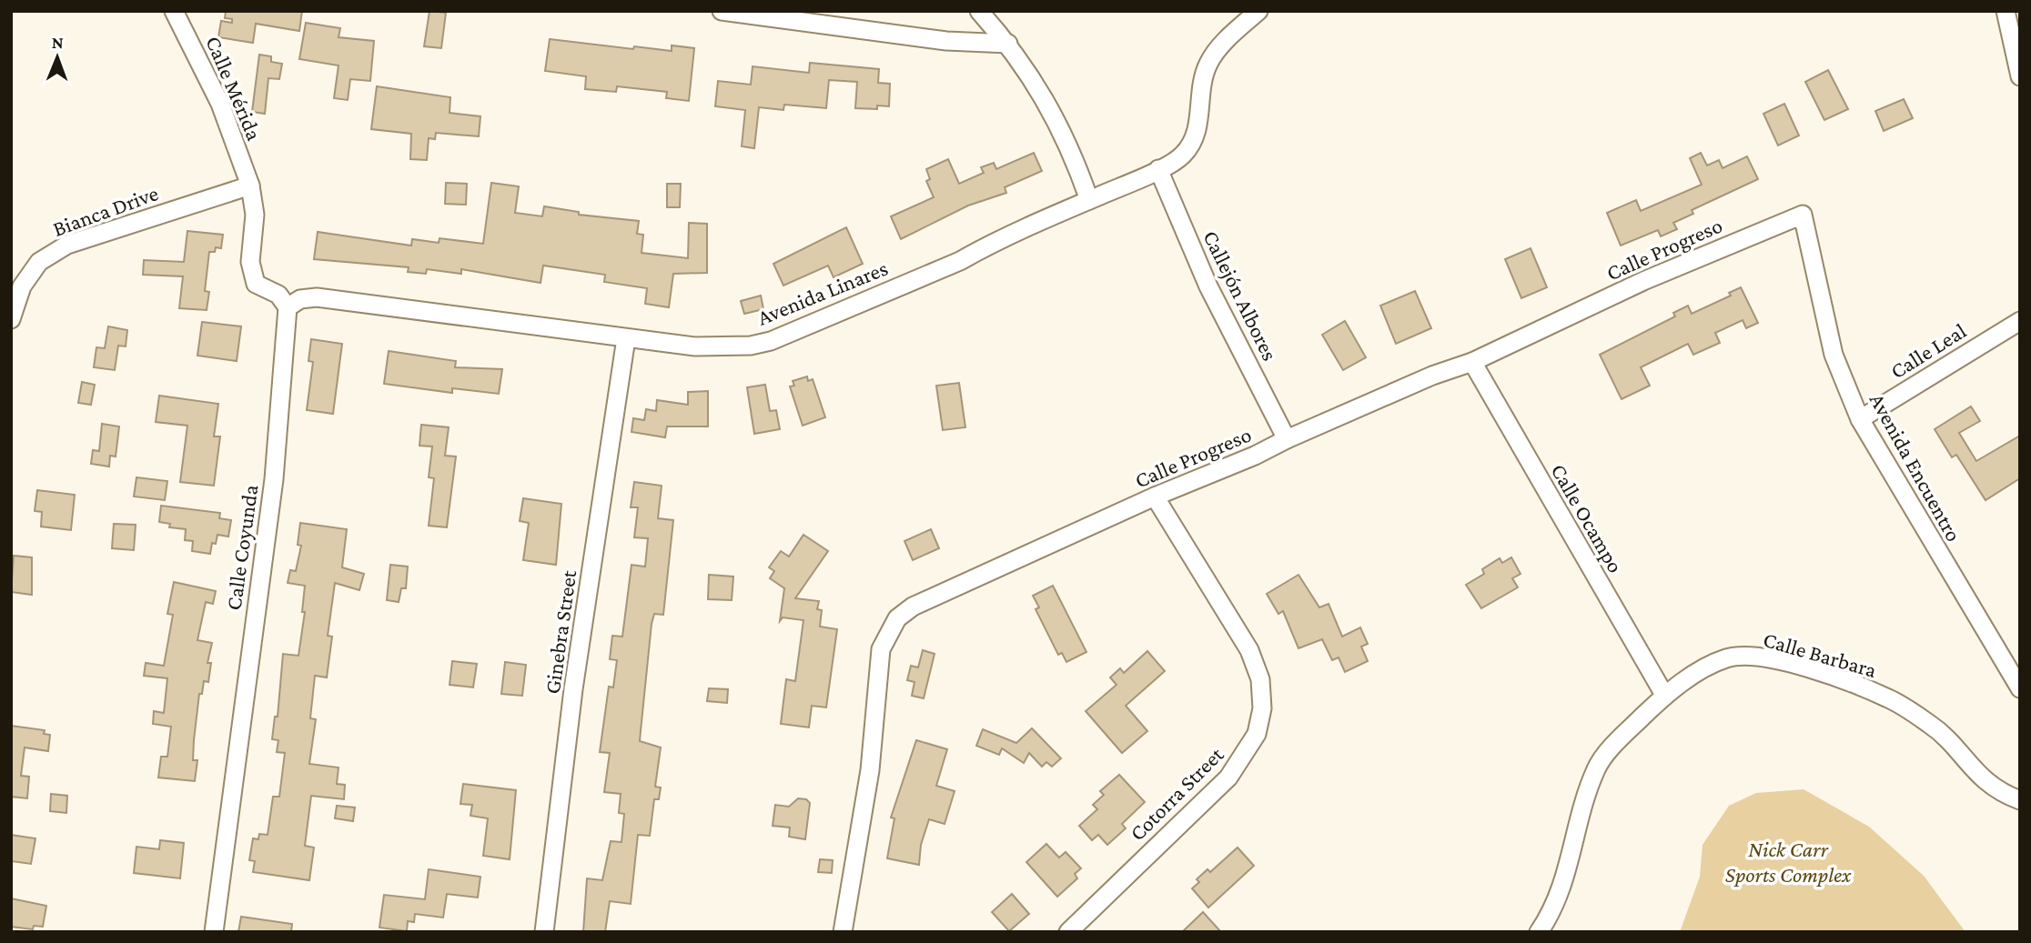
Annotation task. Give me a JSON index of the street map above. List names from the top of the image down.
{
  "streets": {
    "street": [
      "Calle Mérida",
      "Bianca Drive",
      "Calle Progreso",
      "Avenida Linares",
      "Callejón Albores",
      "Calle Leal",
      "Avenida Encuentro",
      "Calle Ocampo",
      "Calle Coyunda",
      "Ginebra Street",
      "Calle Barbara",
      "Cotorra Street"
    ]
  },
  "crossings": [
    ["Calle Mérida", "Bianca Drive"],
    ["Calle Progreso", "Callejón Albores"],
    ["Calle Progreso", "Avenida Encuentro"],
    ["Calle Progreso", "Calle Ocampo"],
    ["Calle Progreso", "Cotorra Street"],
    ["Avenida Linares", "Callejón Albores"],
    ["Avenida Linares", "Calle Coyunda"],
    ["Avenida Linares", "Ginebra Street"],
    ["Calle Leal", "Avenida Encuentro"],
    ["Calle Ocampo", "Calle Barbara"]
  ],
  "parks": ["Nick Carr Sports Complex"],
  "north": "top"
}
